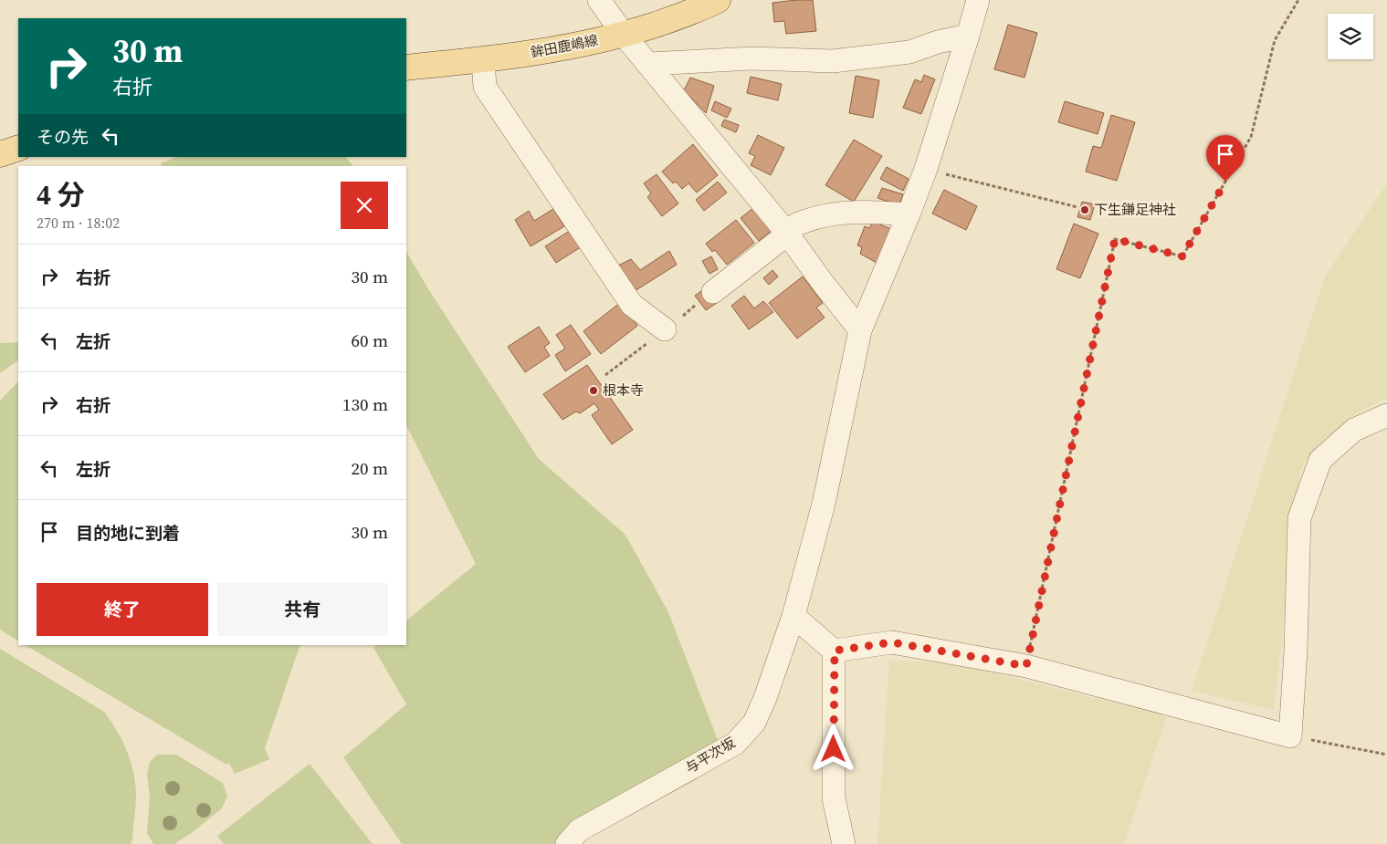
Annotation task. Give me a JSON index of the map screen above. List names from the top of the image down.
{
  "streets": {
    "main road": ["鉾田鹿嶋線"],
    "street": ["与平次坂"]
  },
  "places": ["下生鎌足神社", "根本寺"],
  "page": {
    "turn": ["30 m", "右折"],
    "then": "その先",
    "heading": ["4 分", "270 m · 18:02"],
    "list": [
      {
        "name": "右折",
        "value": "30 m"
      },
      {
        "name": "左折",
        "value": "60 m"
      },
      {
        "name": "右折",
        "value": "130 m"
      },
      {
        "name": "左折",
        "value": "20 m"
      },
      {
        "name": "目的地に到着",
        "value": "30 m"
      }
    ],
    "buttons": ["終了", "共有"]
  }
}
